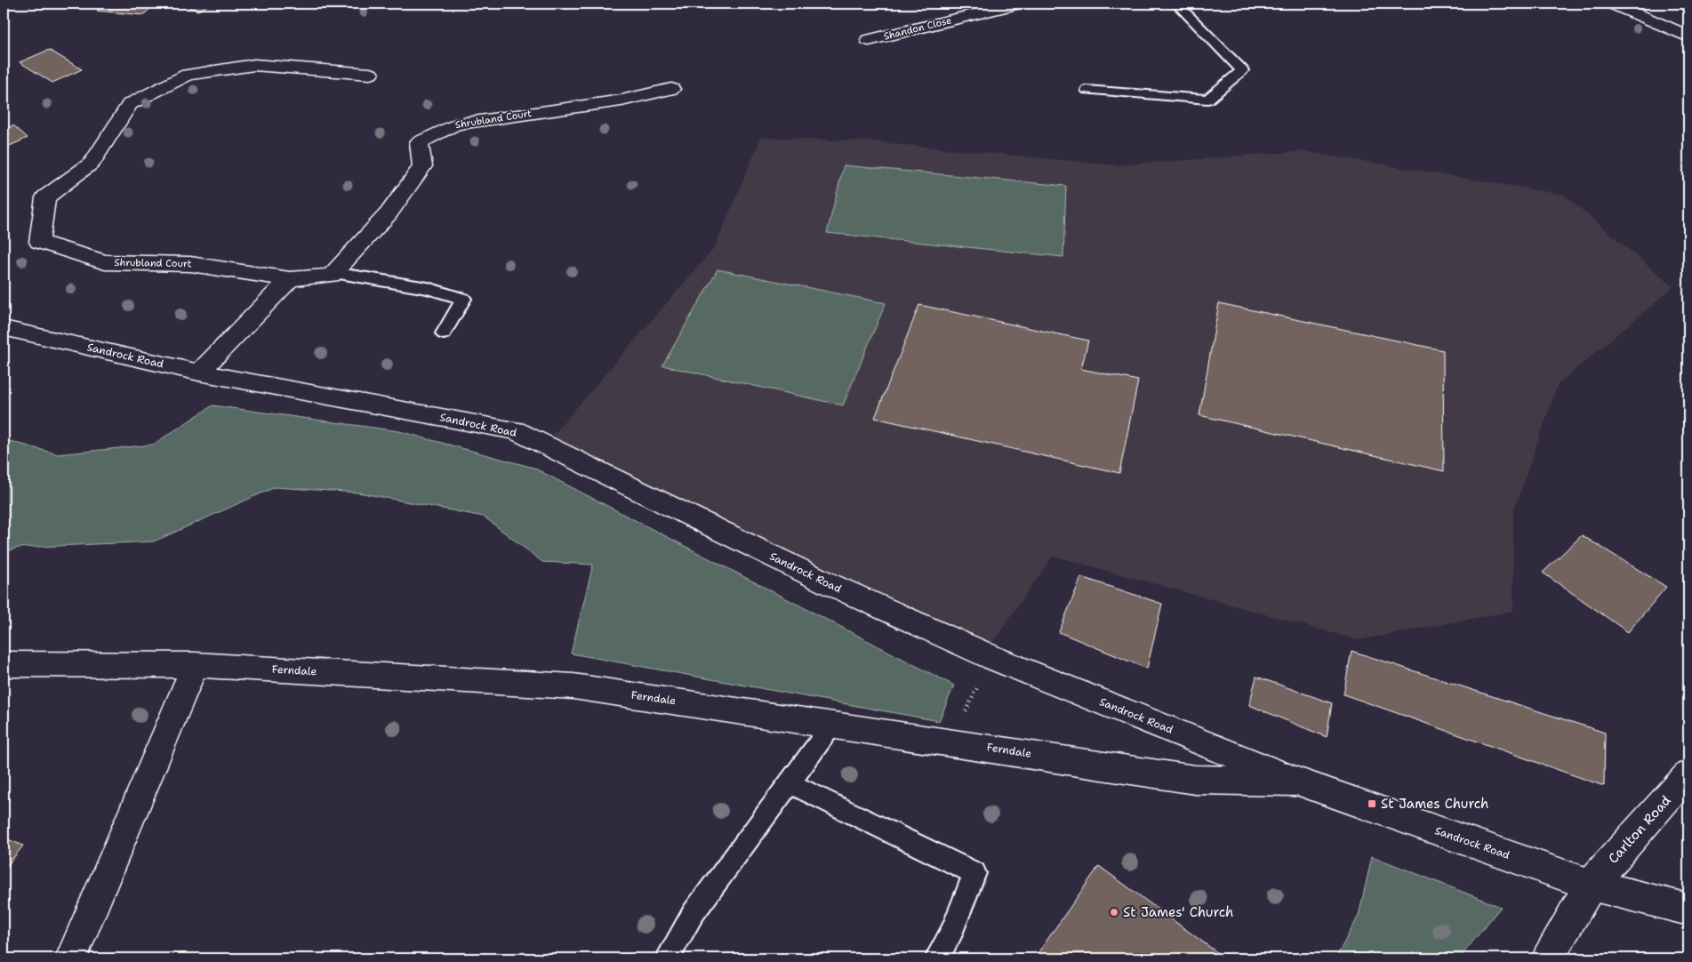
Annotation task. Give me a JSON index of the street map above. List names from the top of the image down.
{
  "streets": {
    "street": [
      "Shandon Close",
      "Shrubland Court",
      "Sandrock Road",
      "Ferndale",
      "Carlton Road"
    ]
  },
  "crossings": [
    ["Sandrock Road", "Ferndale"],
    ["Sandrock Road", "Carlton Road"]
  ],
  "places": {
    "transit": ["St James Church"],
    "other": ["St James' Church"]
  }
}
